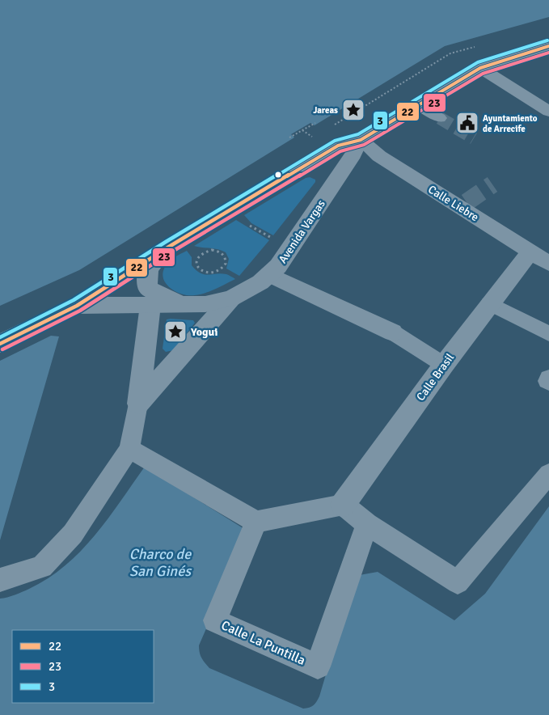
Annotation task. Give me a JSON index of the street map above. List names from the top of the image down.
{
  "streets": {
    "street": [
      "Calle Liebre",
      "Avenida Vargas",
      "Calle Brasil",
      "Calle La Puntilla"
    ]
  },
  "crossings": [
    ["Calle Liebre", "Avenida Vargas"],
    ["Calle Liebre", "Calle Brasil"]
  ],
  "water": ["Charco de San Ginés"],
  "places": {
    "place": ["Jareas", "Yogui"],
    "public building": ["Ayuntamiento de Arrecife"]
  },
  "lines": ["transit line 3", "transit line 22", "transit line 23"],
  "legend": ["22", "23", "3"]
}
